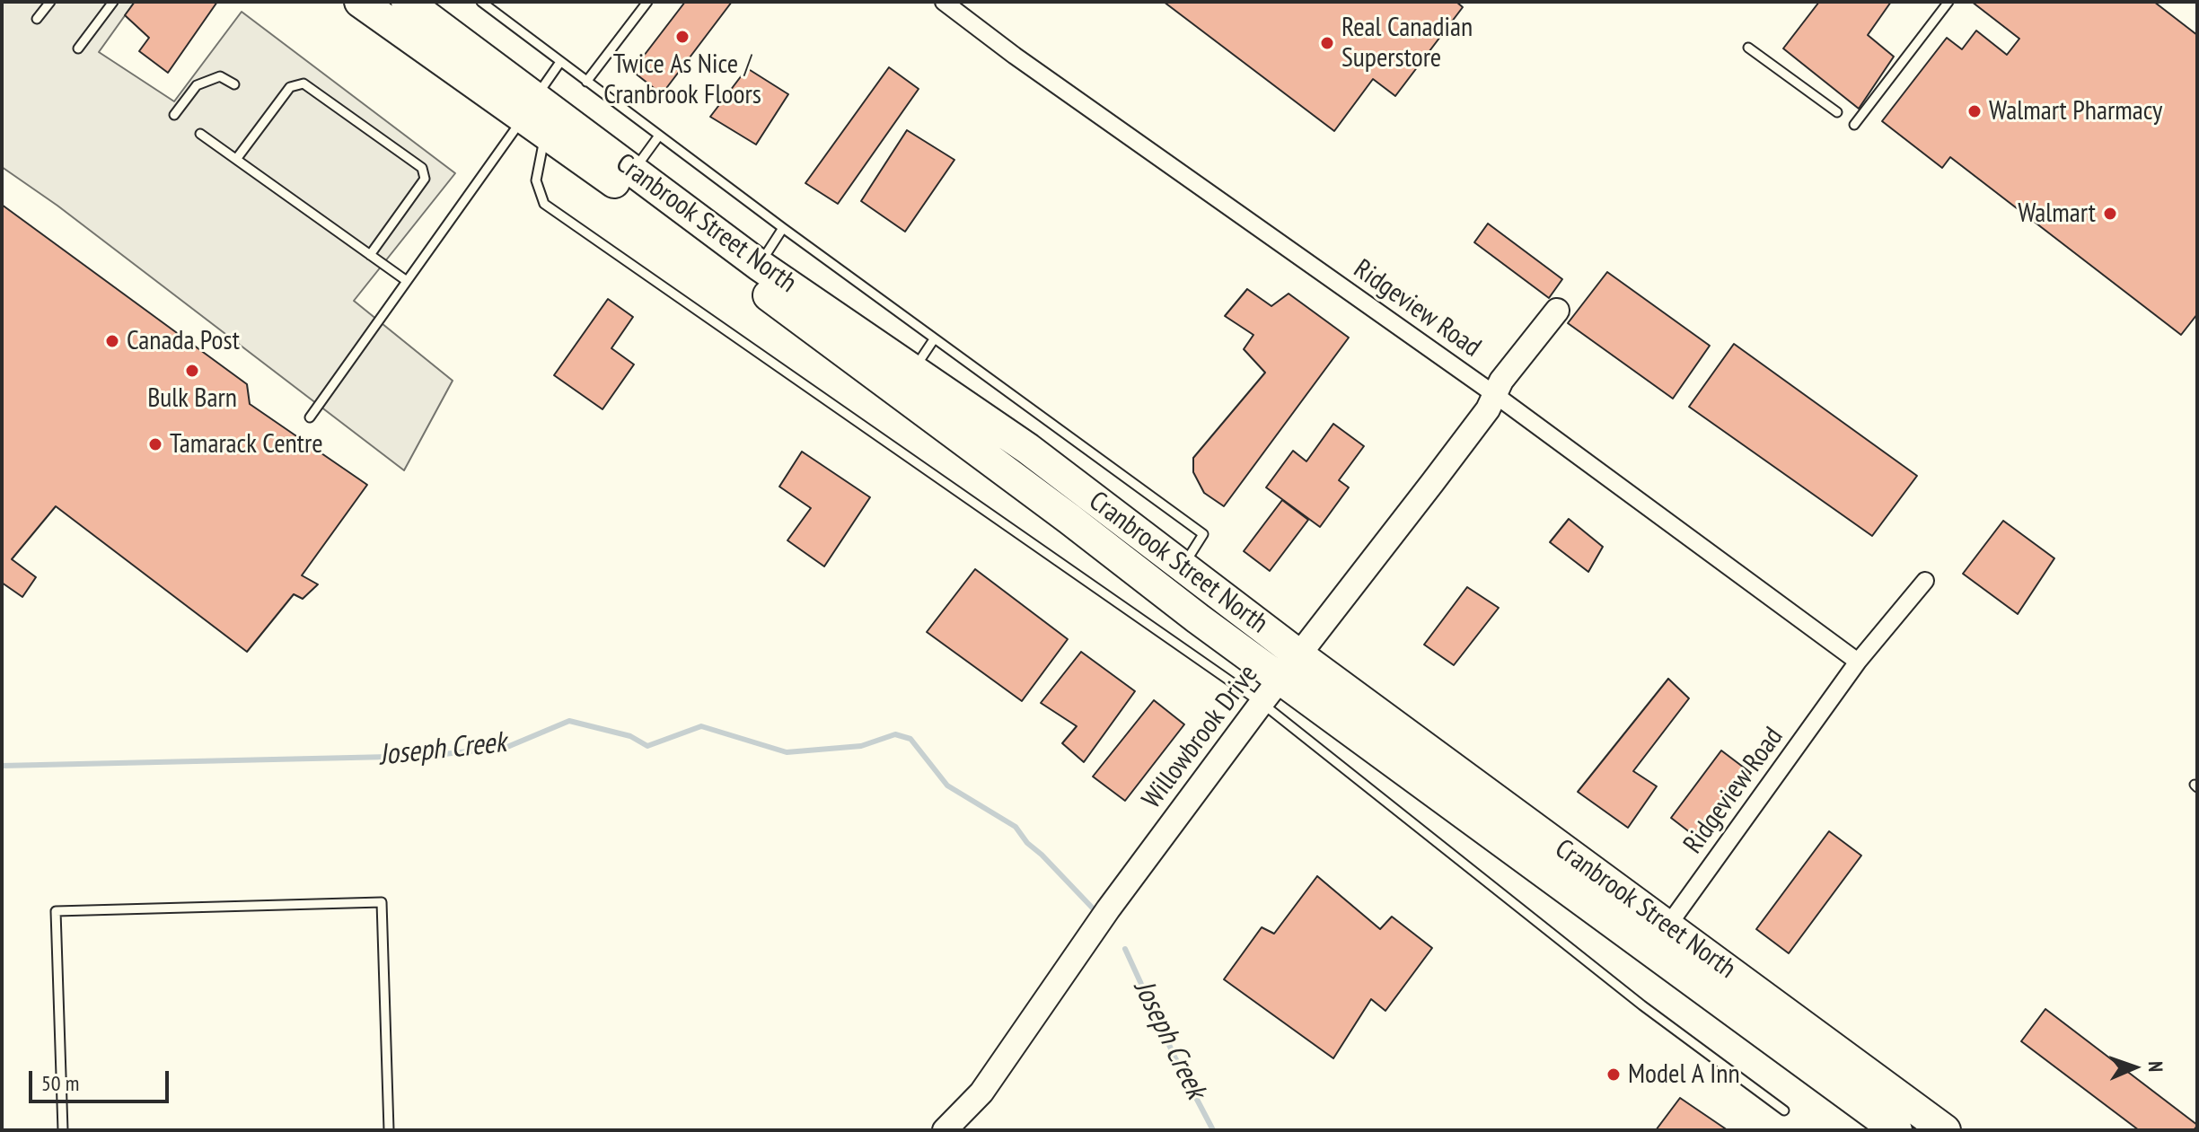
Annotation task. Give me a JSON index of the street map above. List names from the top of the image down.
{
  "streets": {
    "highway": ["Cranbrook Street North"],
    "street": ["Ridgeview Road", "Willowbrook Drive"]
  },
  "crossings": [
    ["Cranbrook Street North", "Ridgeview Road"],
    ["Cranbrook Street North", "Willowbrook Drive"],
    ["Ridgeview Road", "Willowbrook Drive"]
  ],
  "water": ["Joseph Creek"],
  "places": [
    "Twice As Nice / Cranbrook Floors",
    "Real Canadian Superstore",
    "Walmart Pharmacy",
    "Walmart",
    "Canada Post",
    "Bulk Barn",
    "Tamarack Centre",
    "Model A Inn"
  ],
  "scale_bar": "50 m",
  "north": "right"
}
